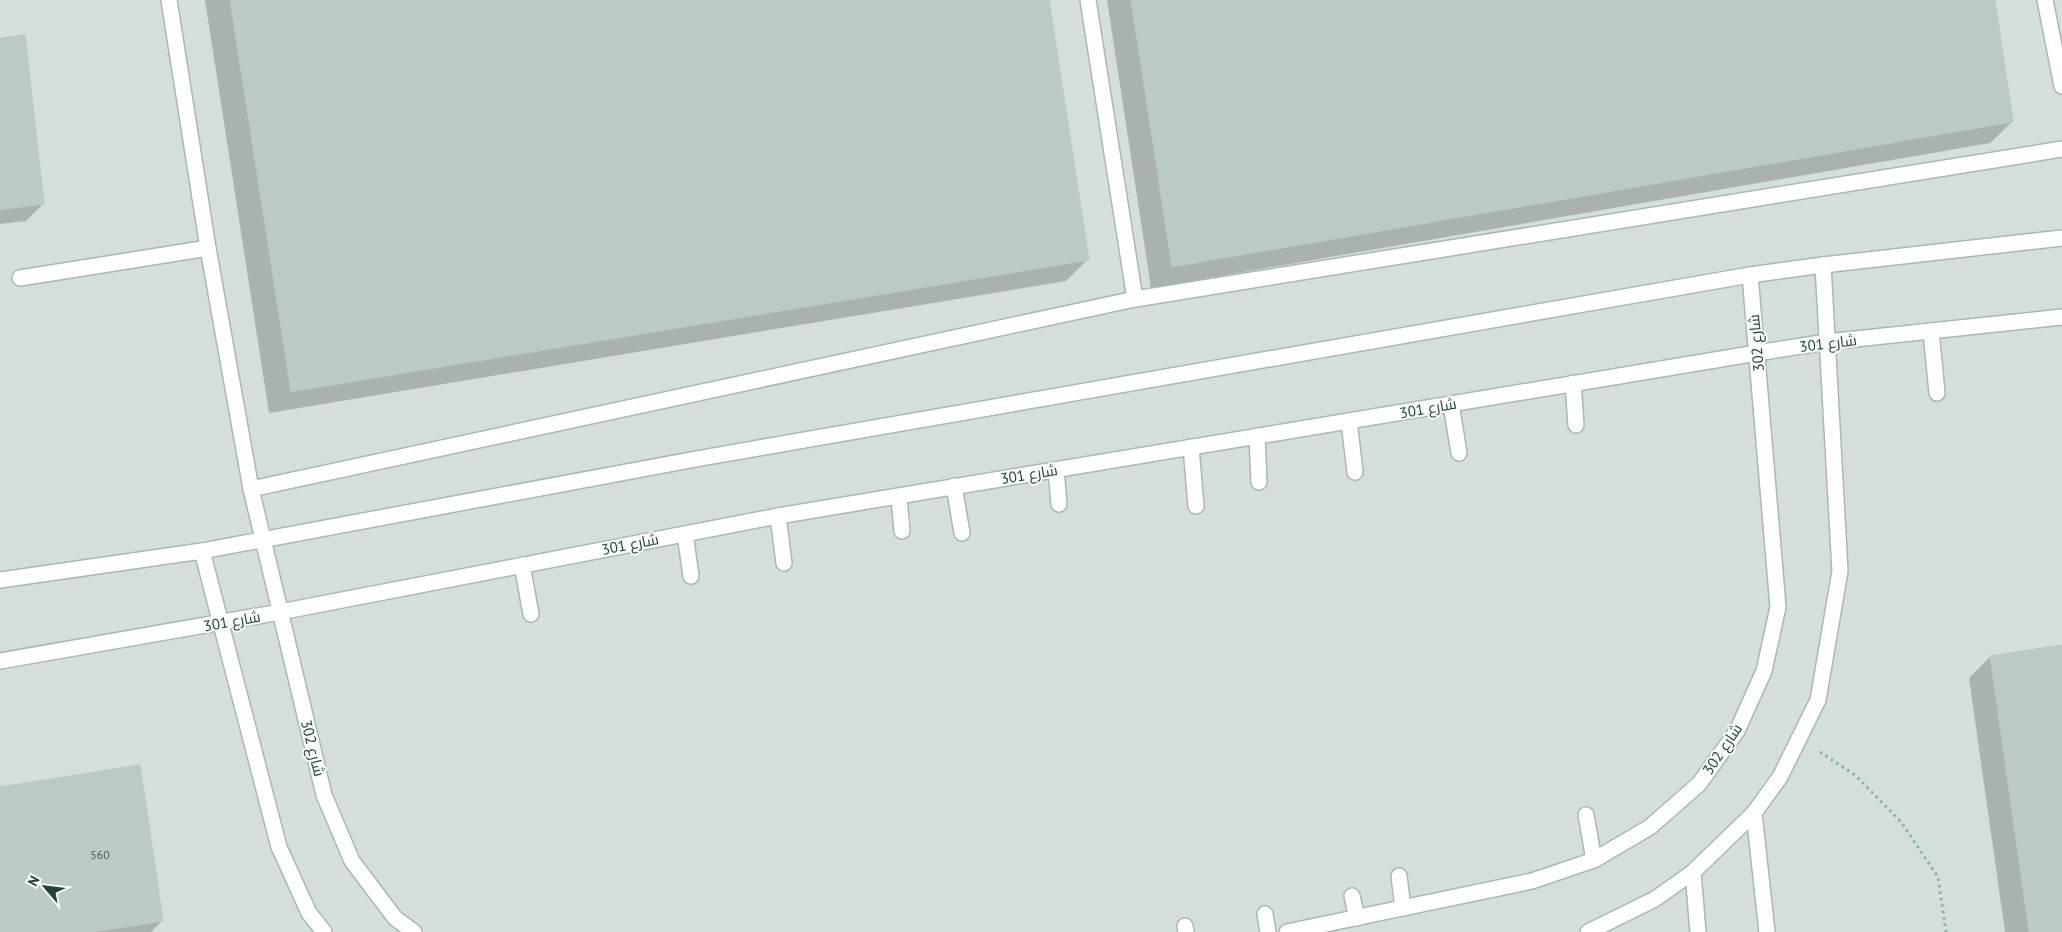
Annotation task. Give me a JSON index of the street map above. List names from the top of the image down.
{
  "streets": {
    "lane": ["شارع 302", "شارع 301"]
  },
  "crossings": [
    ["شارع 302", "شارع 301"]
  ],
  "house_numbers": ["560"],
  "north": "top left"
}
